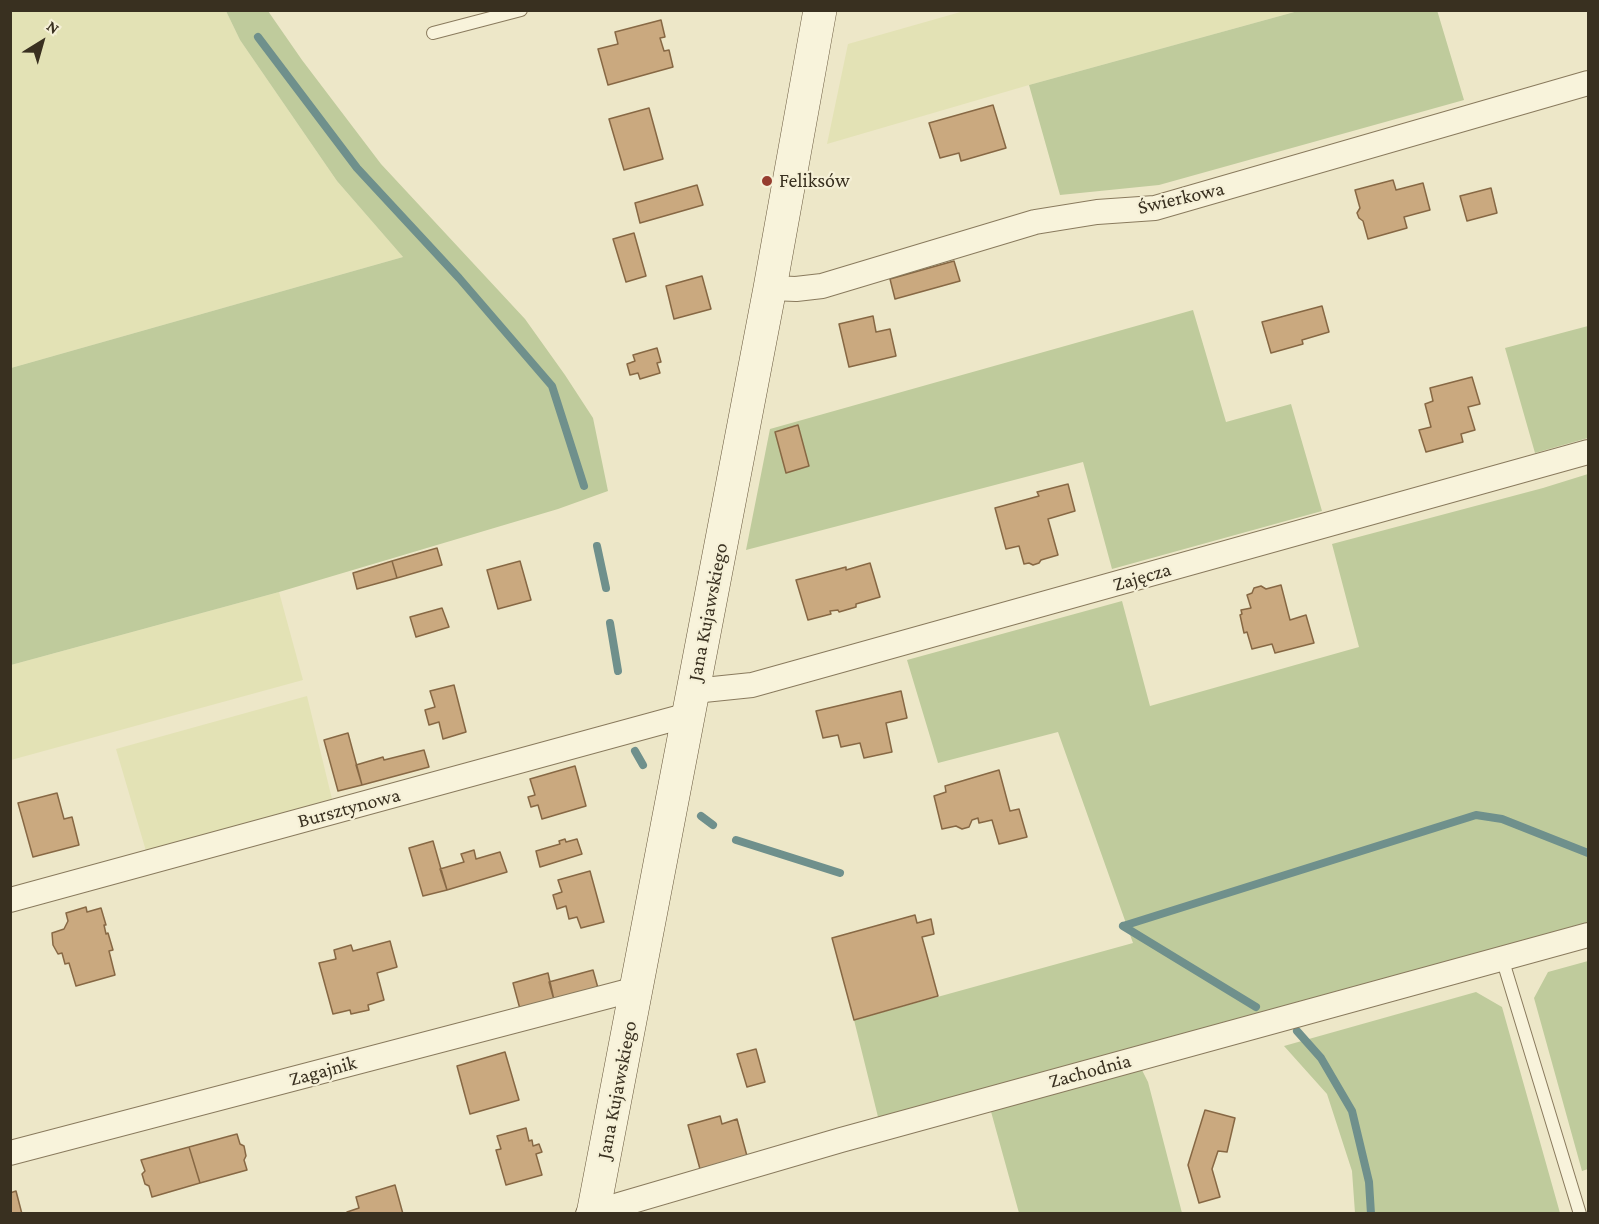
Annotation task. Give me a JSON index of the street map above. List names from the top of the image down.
{
  "streets": {
    "main road": ["Jana Kujawskiego"],
    "street": [
      "Świerkowa",
      "Zajęcza",
      "Bursztynowa",
      "Zagajnik",
      "Zachodnia"
    ]
  },
  "crossings": [
    ["Świerkowa", "Jana Kujawskiego"],
    ["Zajęcza", "Jana Kujawskiego"],
    ["Zajęcza", "Bursztynowa"],
    ["Jana Kujawskiego", "Bursztynowa"],
    ["Jana Kujawskiego", "Zagajnik"],
    ["Jana Kujawskiego", "Zachodnia"]
  ],
  "places": ["Feliksów"],
  "north": "top right"
}
